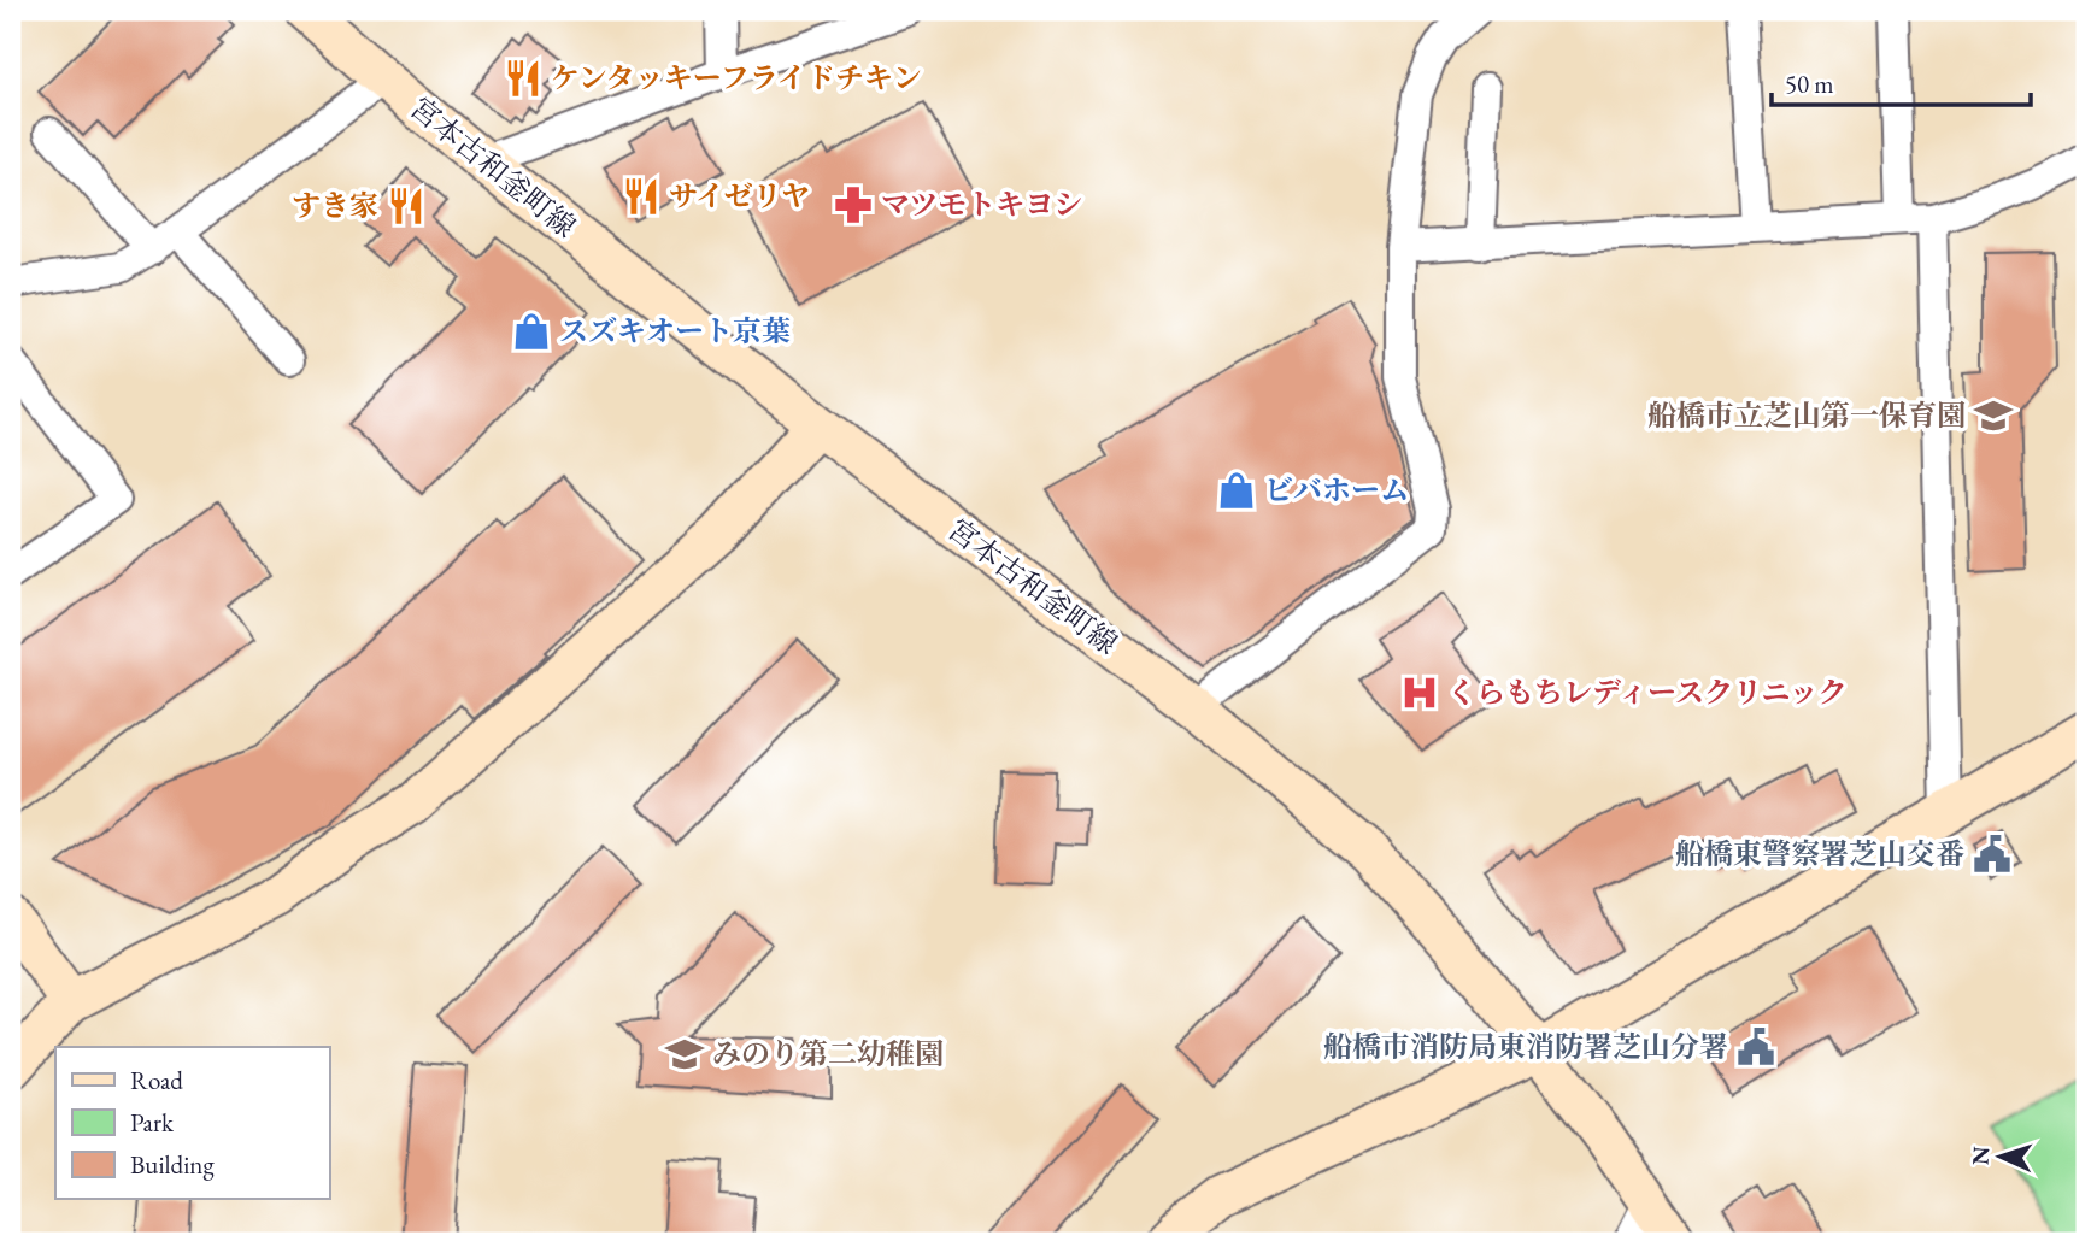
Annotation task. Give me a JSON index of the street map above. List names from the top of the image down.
{
  "streets": {
    "street": ["宮本古和釜町線"]
  },
  "places": {
    "restaurant": ["ケンタッキーフライドチキン", "サイゼリヤ", "すき家"],
    "pharmacy": ["マツモトキヨシ"],
    "shop": ["スズキオート京葉", "ビバホーム"],
    "school or university": ["船橋市立芝山第一保育園", "みのり第二幼稚園"],
    "hospital": ["くらもちレディースクリニック"],
    "public building": ["船橋東警察署芝山交番", "船橋市消防局東消防署芝山分署"]
  },
  "legend": ["Road", "Park", "Building"],
  "scale_bar": "50 m",
  "north": "left"
}
